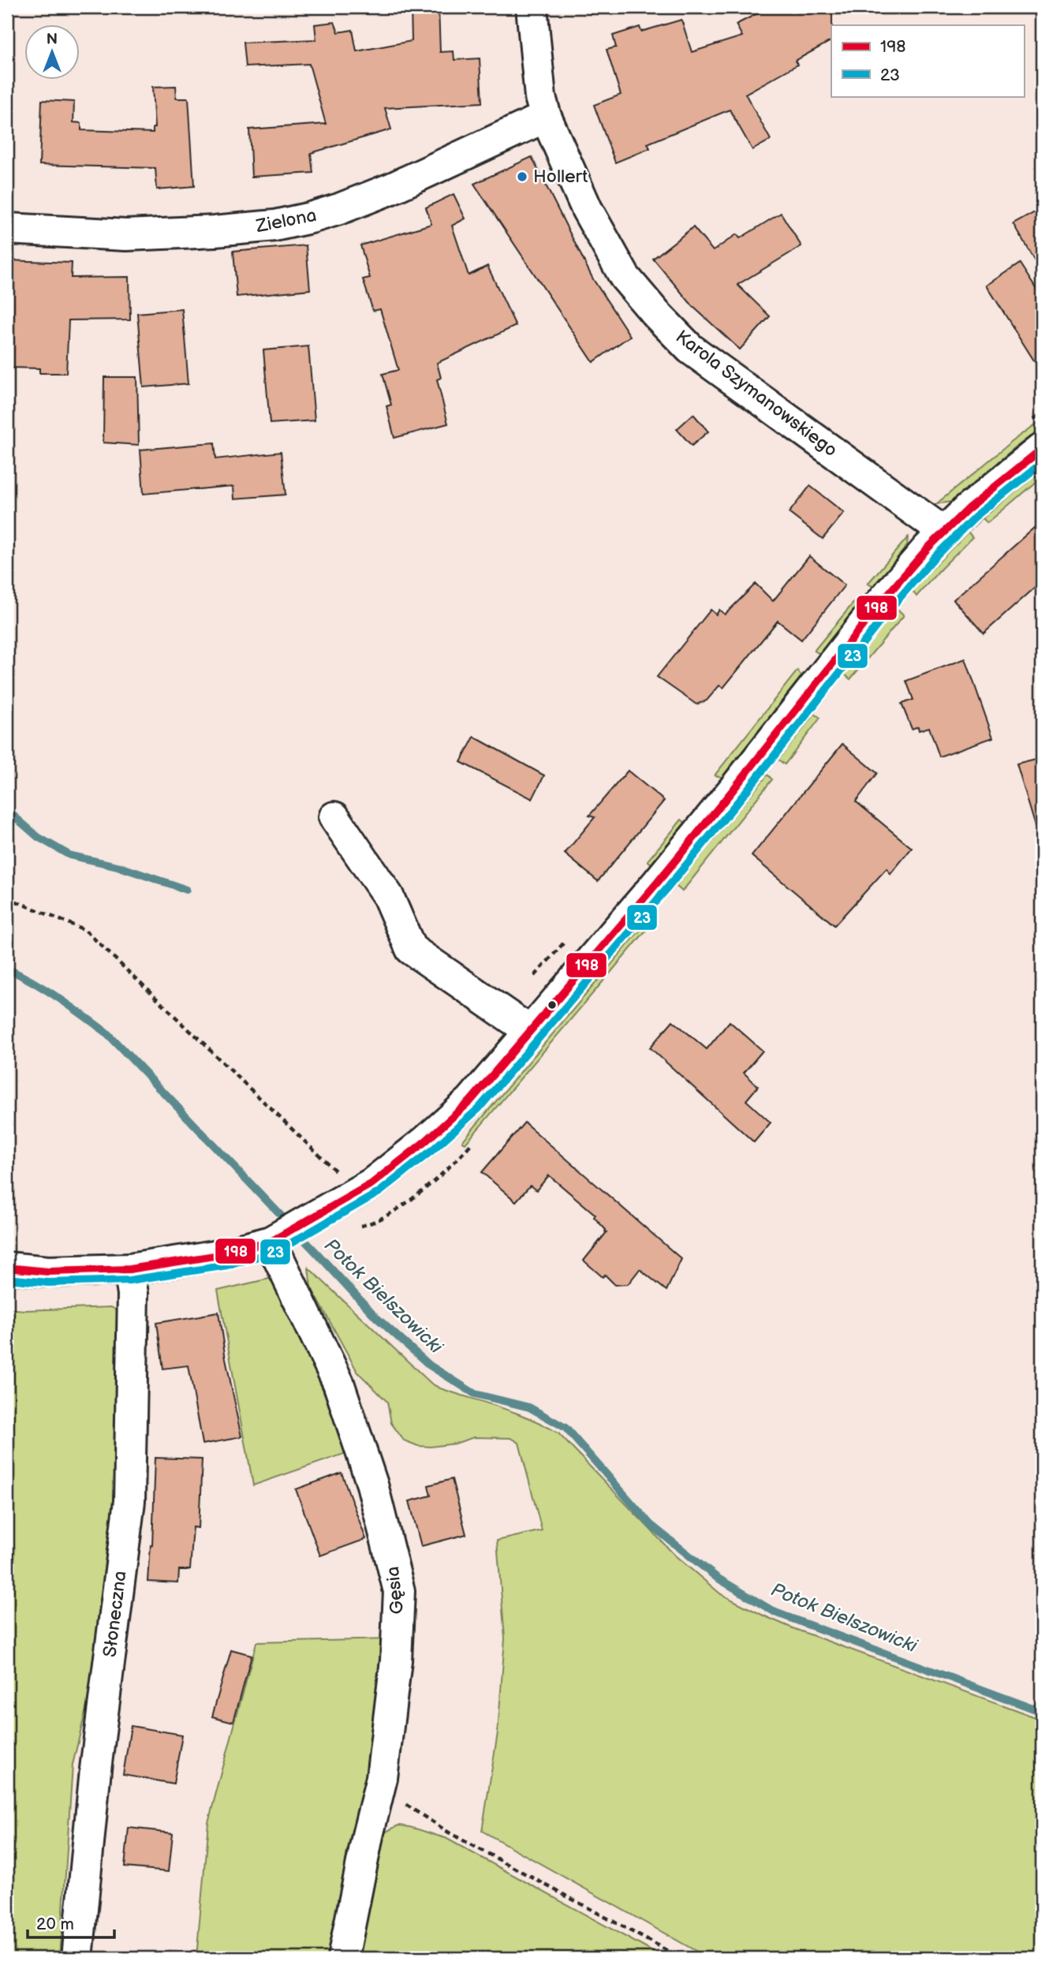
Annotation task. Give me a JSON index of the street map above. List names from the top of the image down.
{
  "streets": {
    "street": [
      "Zielona",
      "Karola Szymanowskiego",
      "Gęsia",
      "Słoneczna"
    ]
  },
  "crossings": [
    ["Zielona", "Karola Szymanowskiego"]
  ],
  "water": ["Potok Bielszowicki"],
  "places": ["Hollert"],
  "lines": ["transit line 198", "transit line 23"],
  "legend": ["198", "23"],
  "scale_bar": "20 m",
  "north": "top"
}
